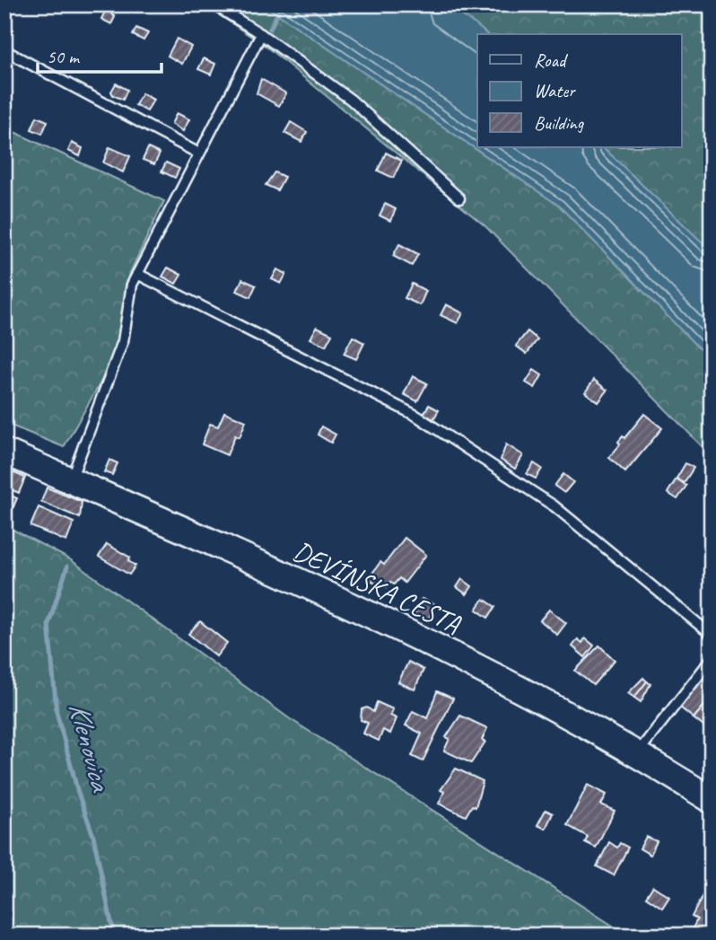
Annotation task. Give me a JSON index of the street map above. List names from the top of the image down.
{
  "streets": {
    "street": ["DEVÍNSKA CESTA"]
  },
  "water": ["Klenovica"],
  "legend": ["Road", "Water", "Building"],
  "scale_bar": "50 m"
}
